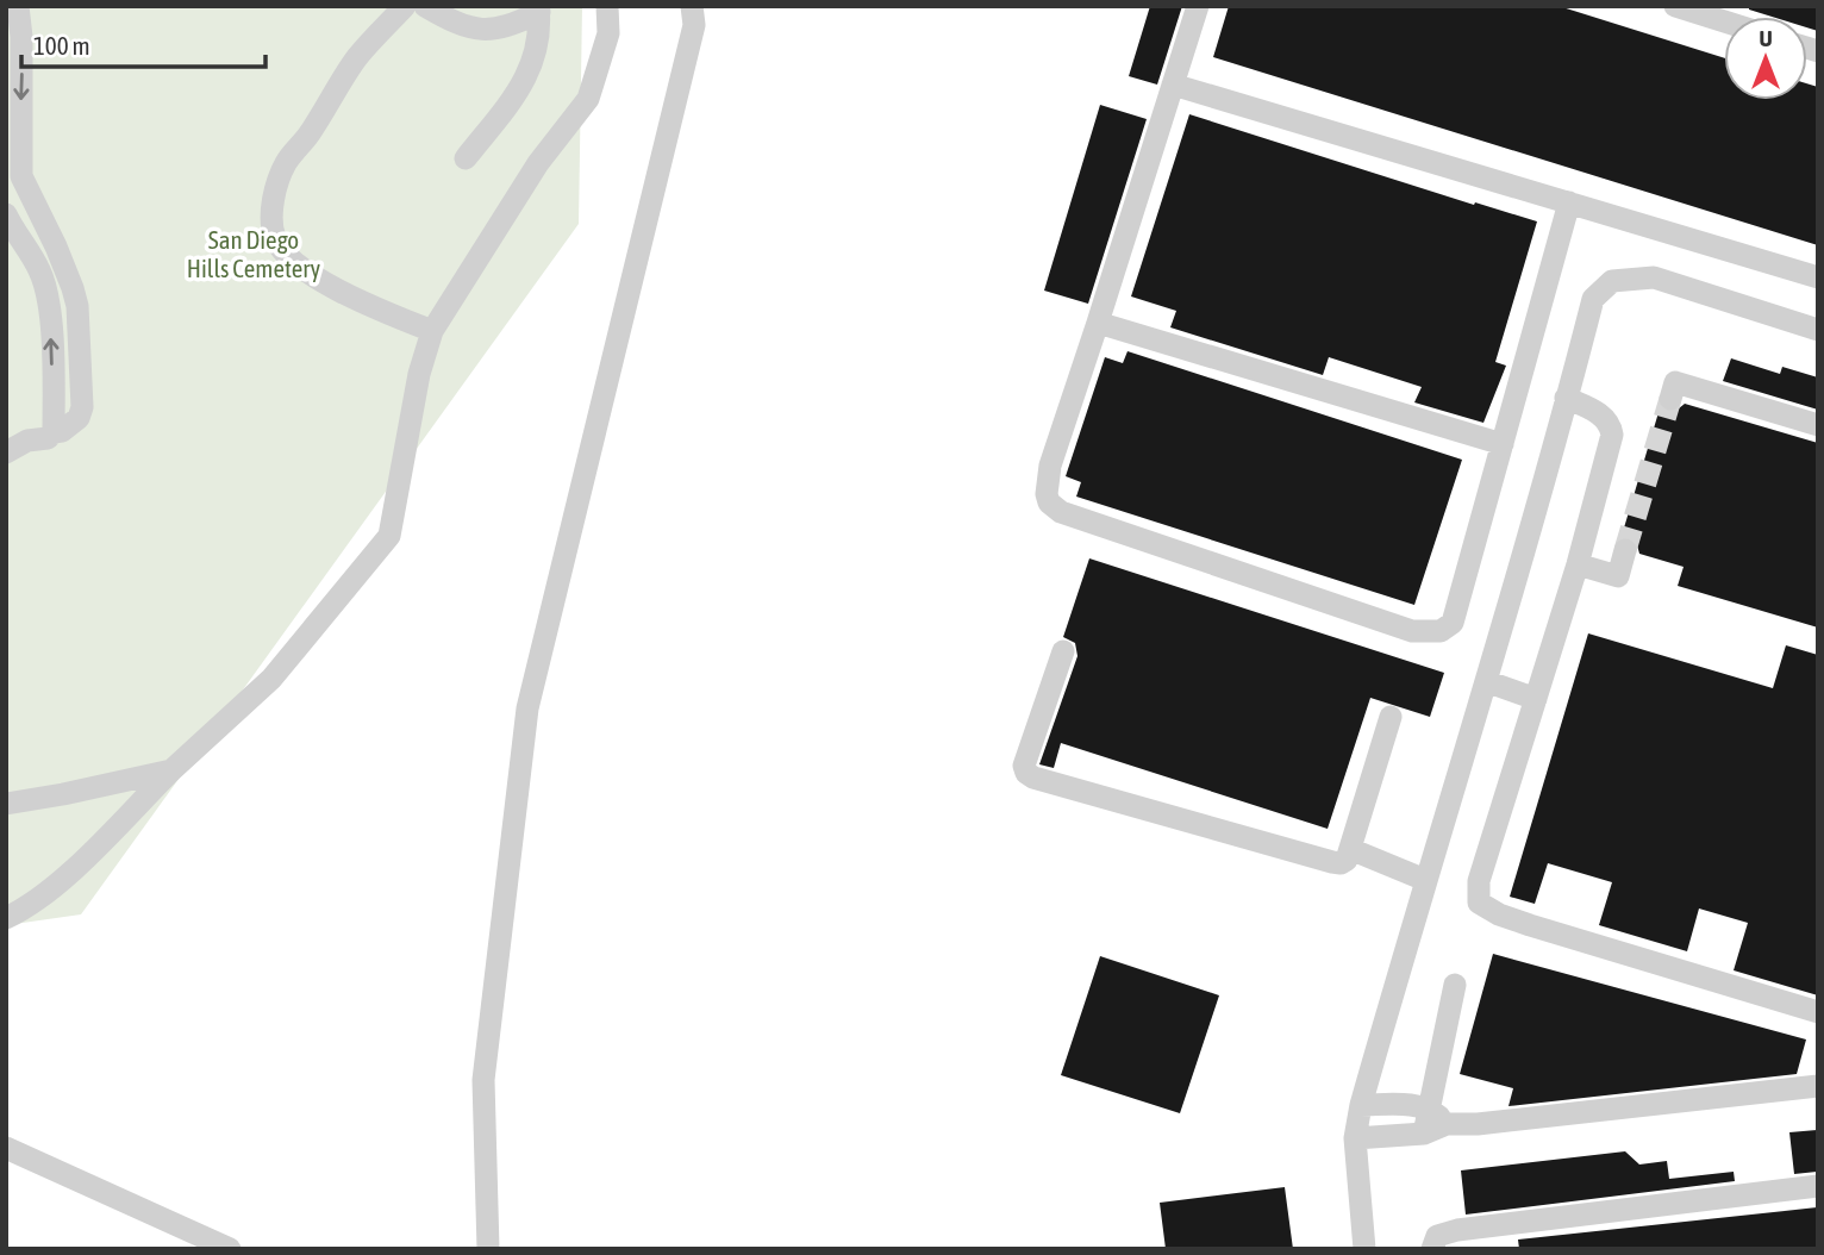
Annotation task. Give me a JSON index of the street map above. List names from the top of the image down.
{
  "parks": ["San Diego Hills Cemetery"],
  "scale_bar": "100 m",
  "north": "top"
}
